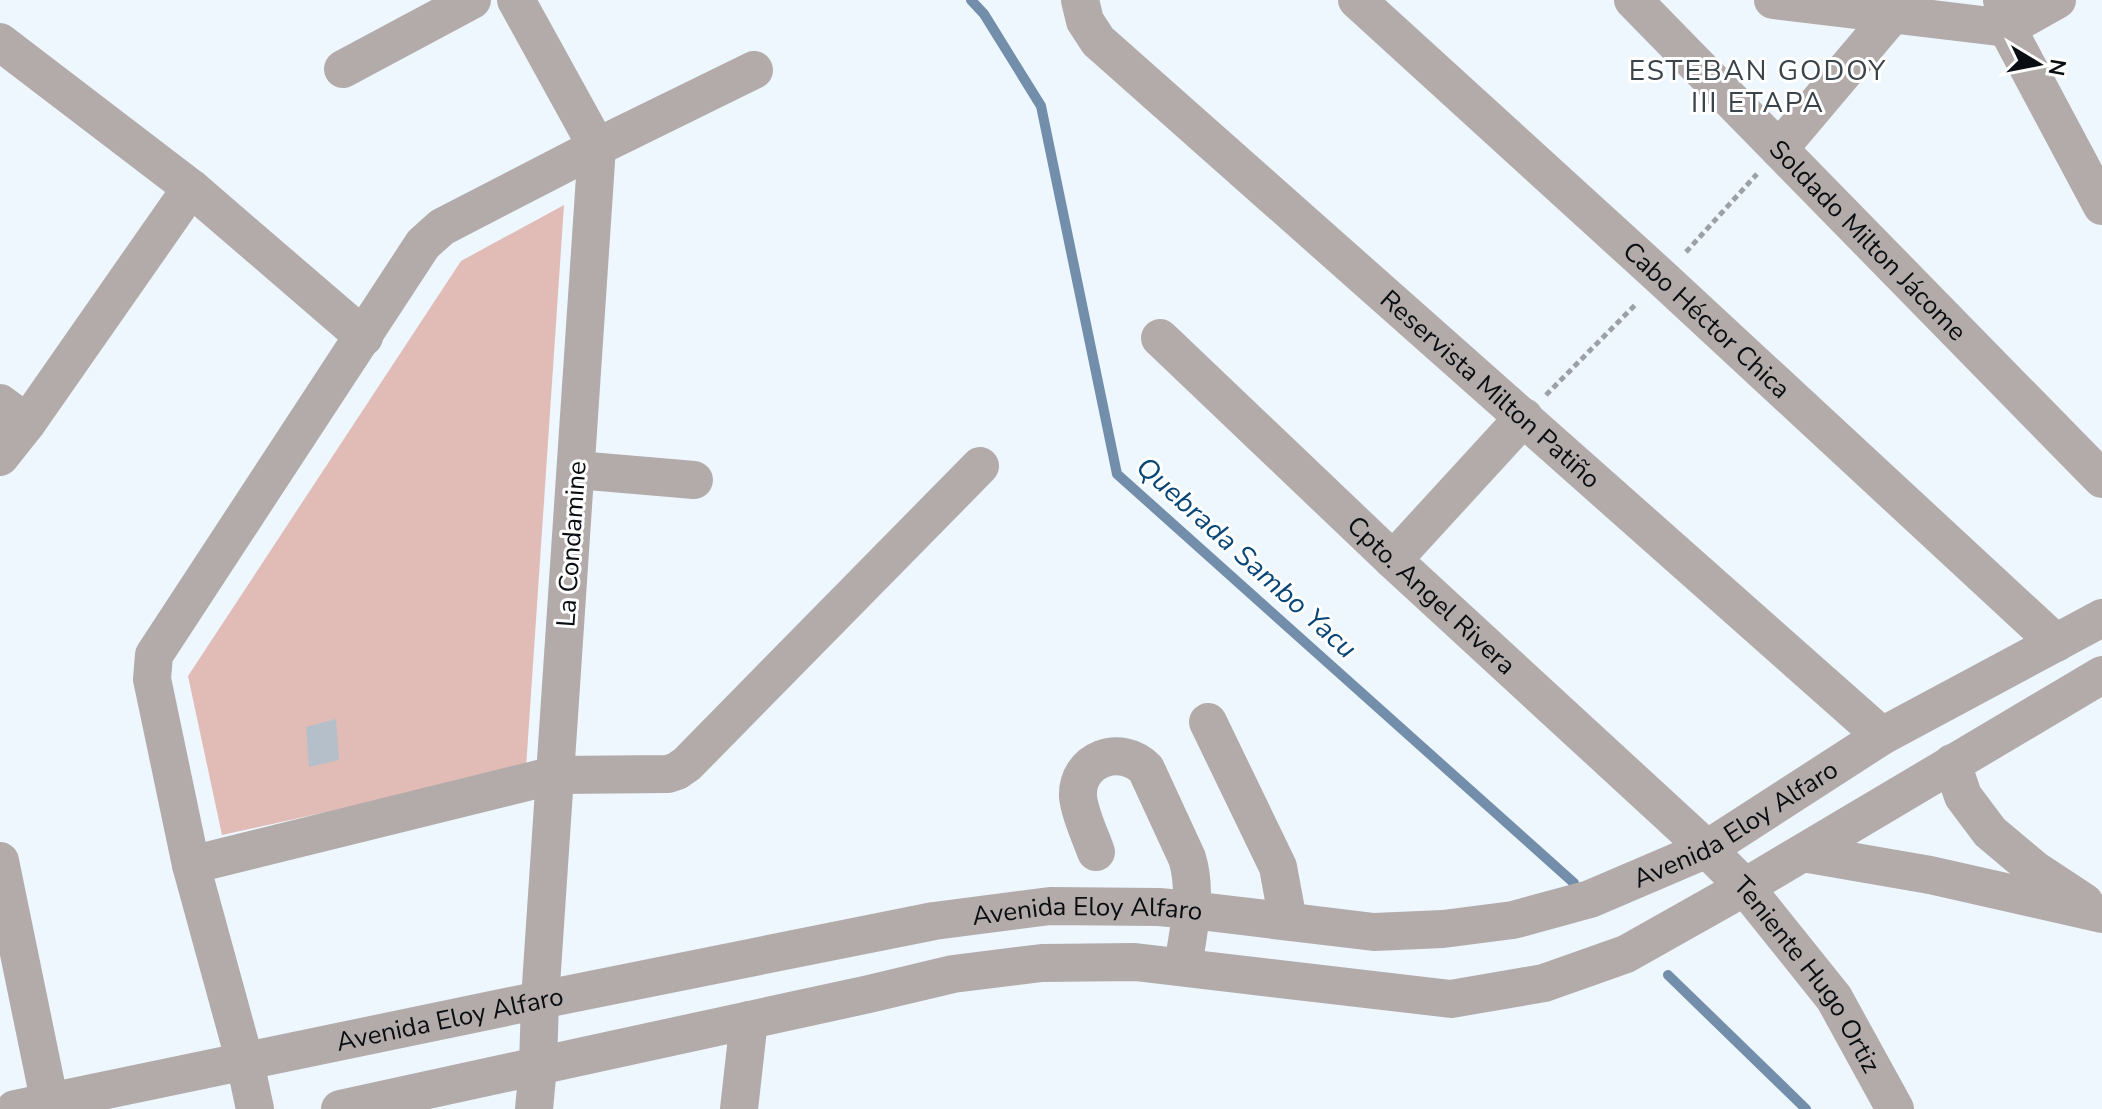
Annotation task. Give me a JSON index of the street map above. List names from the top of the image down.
{
  "streets": {
    "street": [
      "Soldado Milton Jácome",
      "Cabo Héctor Chica",
      "Reservista Milton Patiño",
      "La Condamine",
      "Cpto. Angel Rivera",
      "Avenida Eloy Alfaro",
      "Teniente Hugo Ortiz"
    ]
  },
  "crossings": [
    ["Cabo Héctor Chica", "Avenida Eloy Alfaro"],
    ["Reservista Milton Patiño", "Avenida Eloy Alfaro"],
    ["La Condamine", "Avenida Eloy Alfaro"],
    ["Cpto. Angel Rivera", "Avenida Eloy Alfaro"],
    ["Cpto. Angel Rivera", "Teniente Hugo Ortiz"],
    ["Avenida Eloy Alfaro", "Teniente Hugo Ortiz"]
  ],
  "districts": ["ESTEBAN GODOY III ETAPA"],
  "water": ["Quebrada Sambo Yacu"],
  "north": "right"
}
